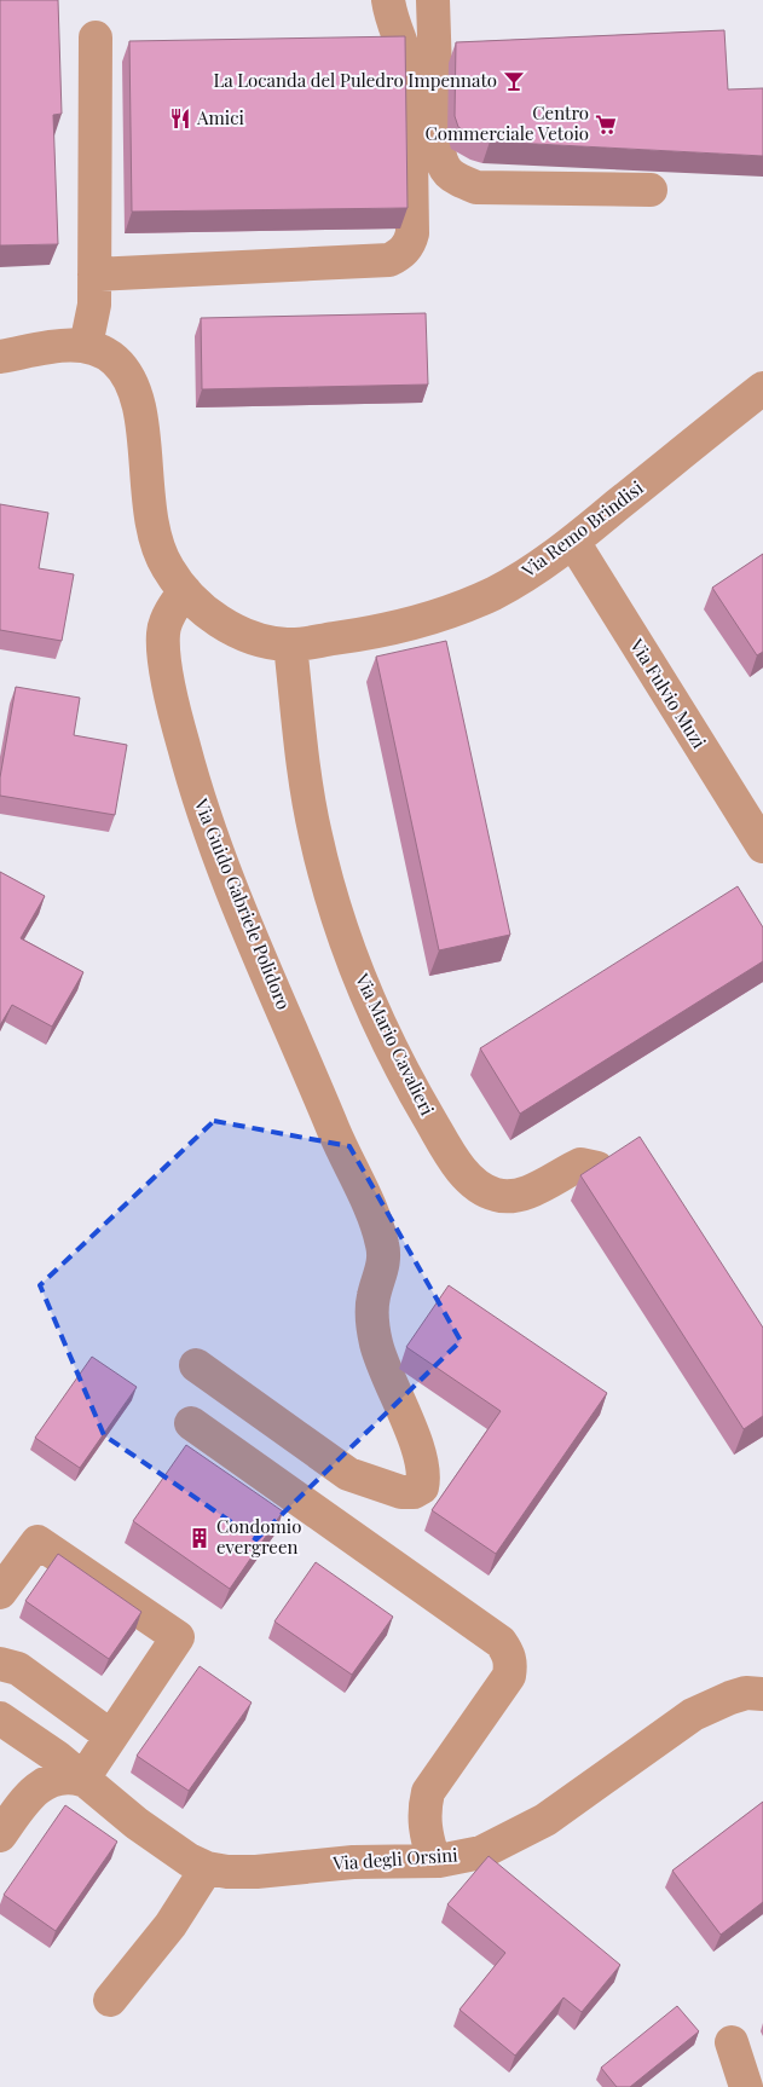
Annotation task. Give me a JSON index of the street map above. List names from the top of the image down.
{
  "streets": {
    "street": [
      "Via Remo Brindisi",
      "Via Fulvio Muzi",
      "Via Guido Gabriele Polidoro",
      "Via Mario Cavalieri",
      "Via degli Orsini"
    ]
  },
  "crossings": [
    ["Via Remo Brindisi", "Via Fulvio Muzi"],
    ["Via Remo Brindisi", "Via Guido Gabriele Polidoro"],
    ["Via Remo Brindisi", "Via Mario Cavalieri"]
  ],
  "places": {
    "bar": ["La Locanda del Puledro Impennato"],
    "restaurant": ["Amici"],
    "supermarket": ["Centro Commerciale Vetoio"],
    "building": ["Condomio evergreen"]
  }
}
